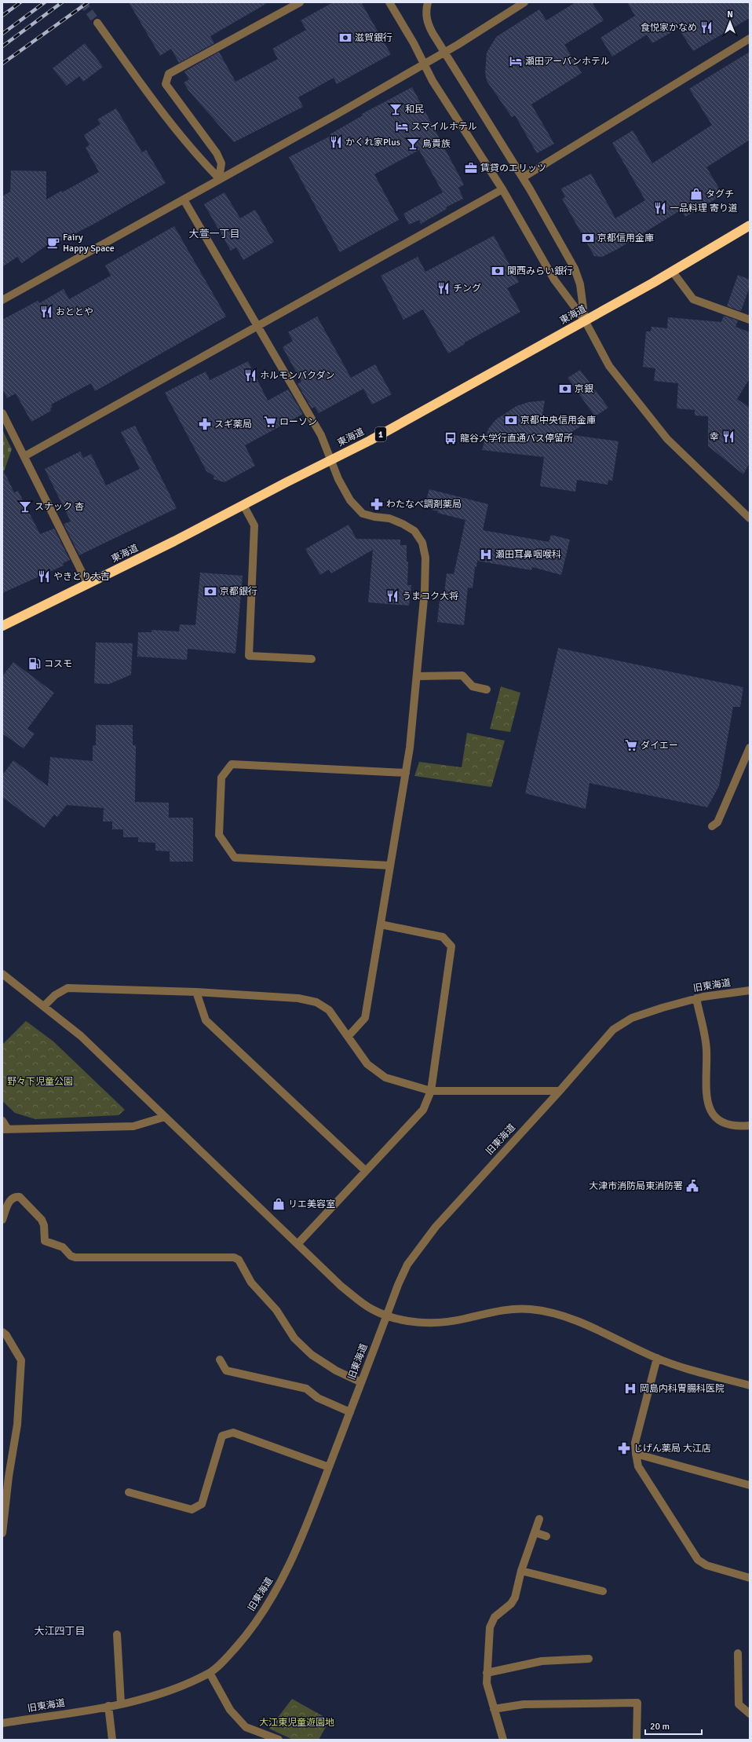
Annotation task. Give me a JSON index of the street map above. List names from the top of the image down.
{
  "streets": {
    "highway": ["東海道", "1"],
    "street": ["旧東海道"]
  },
  "districts": ["大萱一丁目", "大江四丁目"],
  "parks": ["野々下児童公園", "大江東児童遊園地"],
  "places": {
    "restaurant": [
      "食悦家かなめ",
      "かくれ家Plus",
      "一品料理 寄り道",
      "チング",
      "おととや",
      "ホルモンバクダン",
      "幸",
      "やきとり大吉",
      "うまコク大将"
    ],
    "bank": [
      "滋賀銀行",
      "京都信用金庫",
      "関西みらい銀行",
      "京銀",
      "京都中央信用金庫",
      "京都銀行"
    ],
    "hotel": ["瀬田アーバンホテル", "スマイルホテル"],
    "bar": ["和民", "鳥貴族", "スナック 杏"],
    "office": ["賃貸のエリッツ"],
    "shop": ["タグチ", "リエ美容室"],
    "cafe": ["Fairy Happy Space"],
    "supermarket": ["ローソン", "ダイエー"],
    "pharmacy": ["スギ薬局", "わたなべ調剤薬局", "じげん薬局 大江店"],
    "bus stop": ["龍谷大学行直通バス停留所"],
    "hospital": ["瀬田耳鼻咽喉科", "岡島内科胃腸科医院"],
    "fuel station": ["コスモ"],
    "public building": ["大津市消防局東消防署"]
  },
  "scale_bar": "20 m",
  "north": "top"
}
